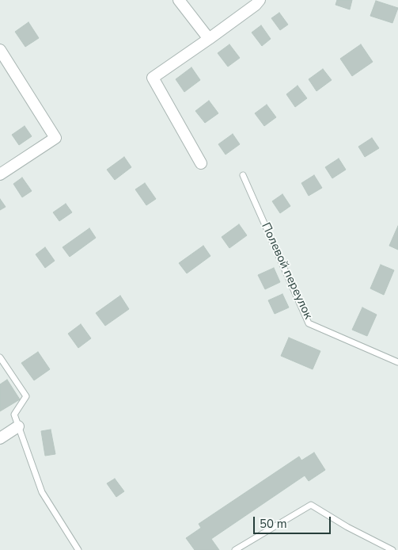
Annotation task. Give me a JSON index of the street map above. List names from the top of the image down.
{
  "streets": {
    "lane": ["Полевой переулок"]
  },
  "scale_bar": "50 m"
}
